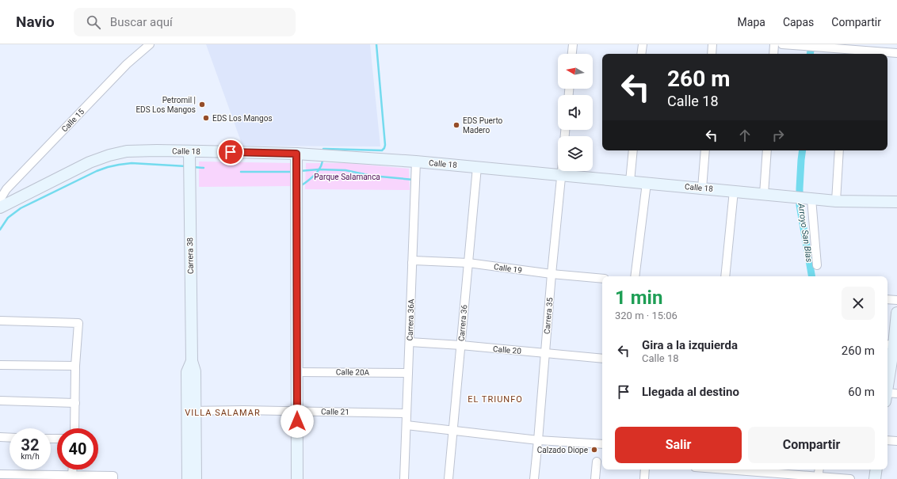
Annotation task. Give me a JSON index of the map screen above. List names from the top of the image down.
{
  "streets": {
    "main road": ["Calle 18", "Carrera 38"],
    "street": [
      "Calle 15",
      "Calle 19",
      "Carrera 35",
      "Carrera 36A",
      "Carrera 36",
      "Calle 20",
      "Calle 20A",
      "Calle 21"
    ]
  },
  "crossings": [
    ["Calle 18", "Carrera 38"],
    ["Calle 18", "Carrera 35"],
    ["Calle 18", "Carrera 36A"],
    ["Calle 18", "Carrera 36"],
    ["Carrera 38", "Calle 21"],
    ["Calle 19", "Carrera 35"],
    ["Calle 19", "Carrera 36A"],
    ["Calle 19", "Carrera 36"],
    ["Carrera 35", "Calle 20"],
    ["Carrera 36A", "Calle 20"],
    ["Carrera 36A", "Calle 20A"],
    ["Carrera 36A", "Calle 21"],
    ["Carrera 36", "Calle 20"]
  ],
  "districts": ["EL TRIUNFO", "VILLA SALAMAR"],
  "water": ["Arroyo San Blas"],
  "parks": ["Parque Salamanca"],
  "places": [
    "Petromil | EDS Los Mangos",
    "EDS Los Mangos",
    "EDS Puerto Madero",
    "Calzado Diope"
  ],
  "north": "left",
  "page": {
    "header": "Navio",
    "search": "Buscar aquí",
    "nav": ["Mapa", "Capas", "Compartir"],
    "turn": ["260 m", "Calle 18"],
    "heading": ["1 min", "320 m · 15:06"],
    "list": [
      {
        "name": "Gira a la izquierda",
        "note": "Calle 18",
        "value": "260 m"
      },
      {
        "name": "Llegada al destino",
        "value": "60 m"
      }
    ],
    "buttons": ["Salir", "Compartir"],
    "speed": "32 km/h",
    "limit": "40"
  }
}
